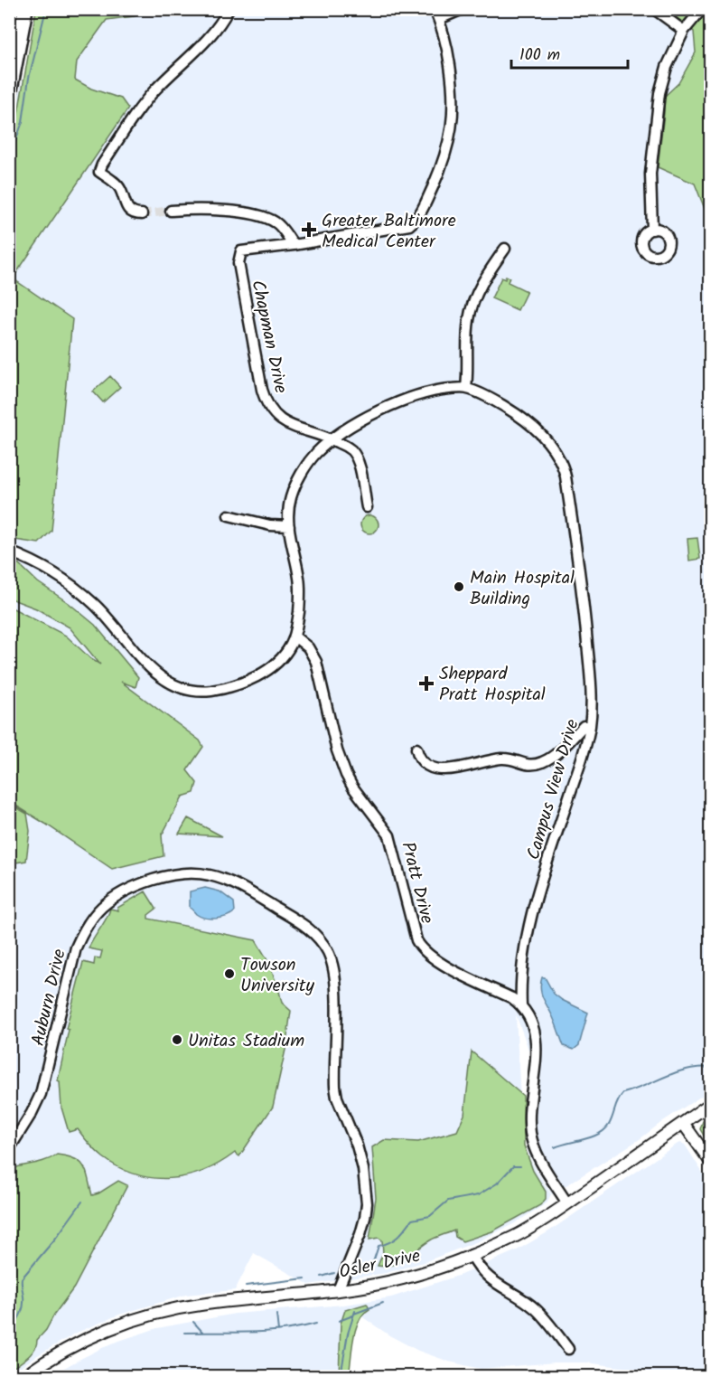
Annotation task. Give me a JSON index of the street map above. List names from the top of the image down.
{
  "streets": {
    "street": [
      "Chapman Drive",
      "Campus View Drive",
      "Pratt Drive",
      "Auburn Drive",
      "Osler Drive"
    ]
  },
  "crossings": [
    ["Campus View Drive", "Pratt Drive"],
    ["Campus View Drive", "Osler Drive"],
    ["Auburn Drive", "Osler Drive"]
  ],
  "places": {
    "health": ["Greater Baltimore Medical Center", "Sheppard Pratt Hospital"],
    "other": ["Main Hospital Building", "Towson University", "Unitas Stadium"]
  },
  "scale_bar": "100 m"
}
